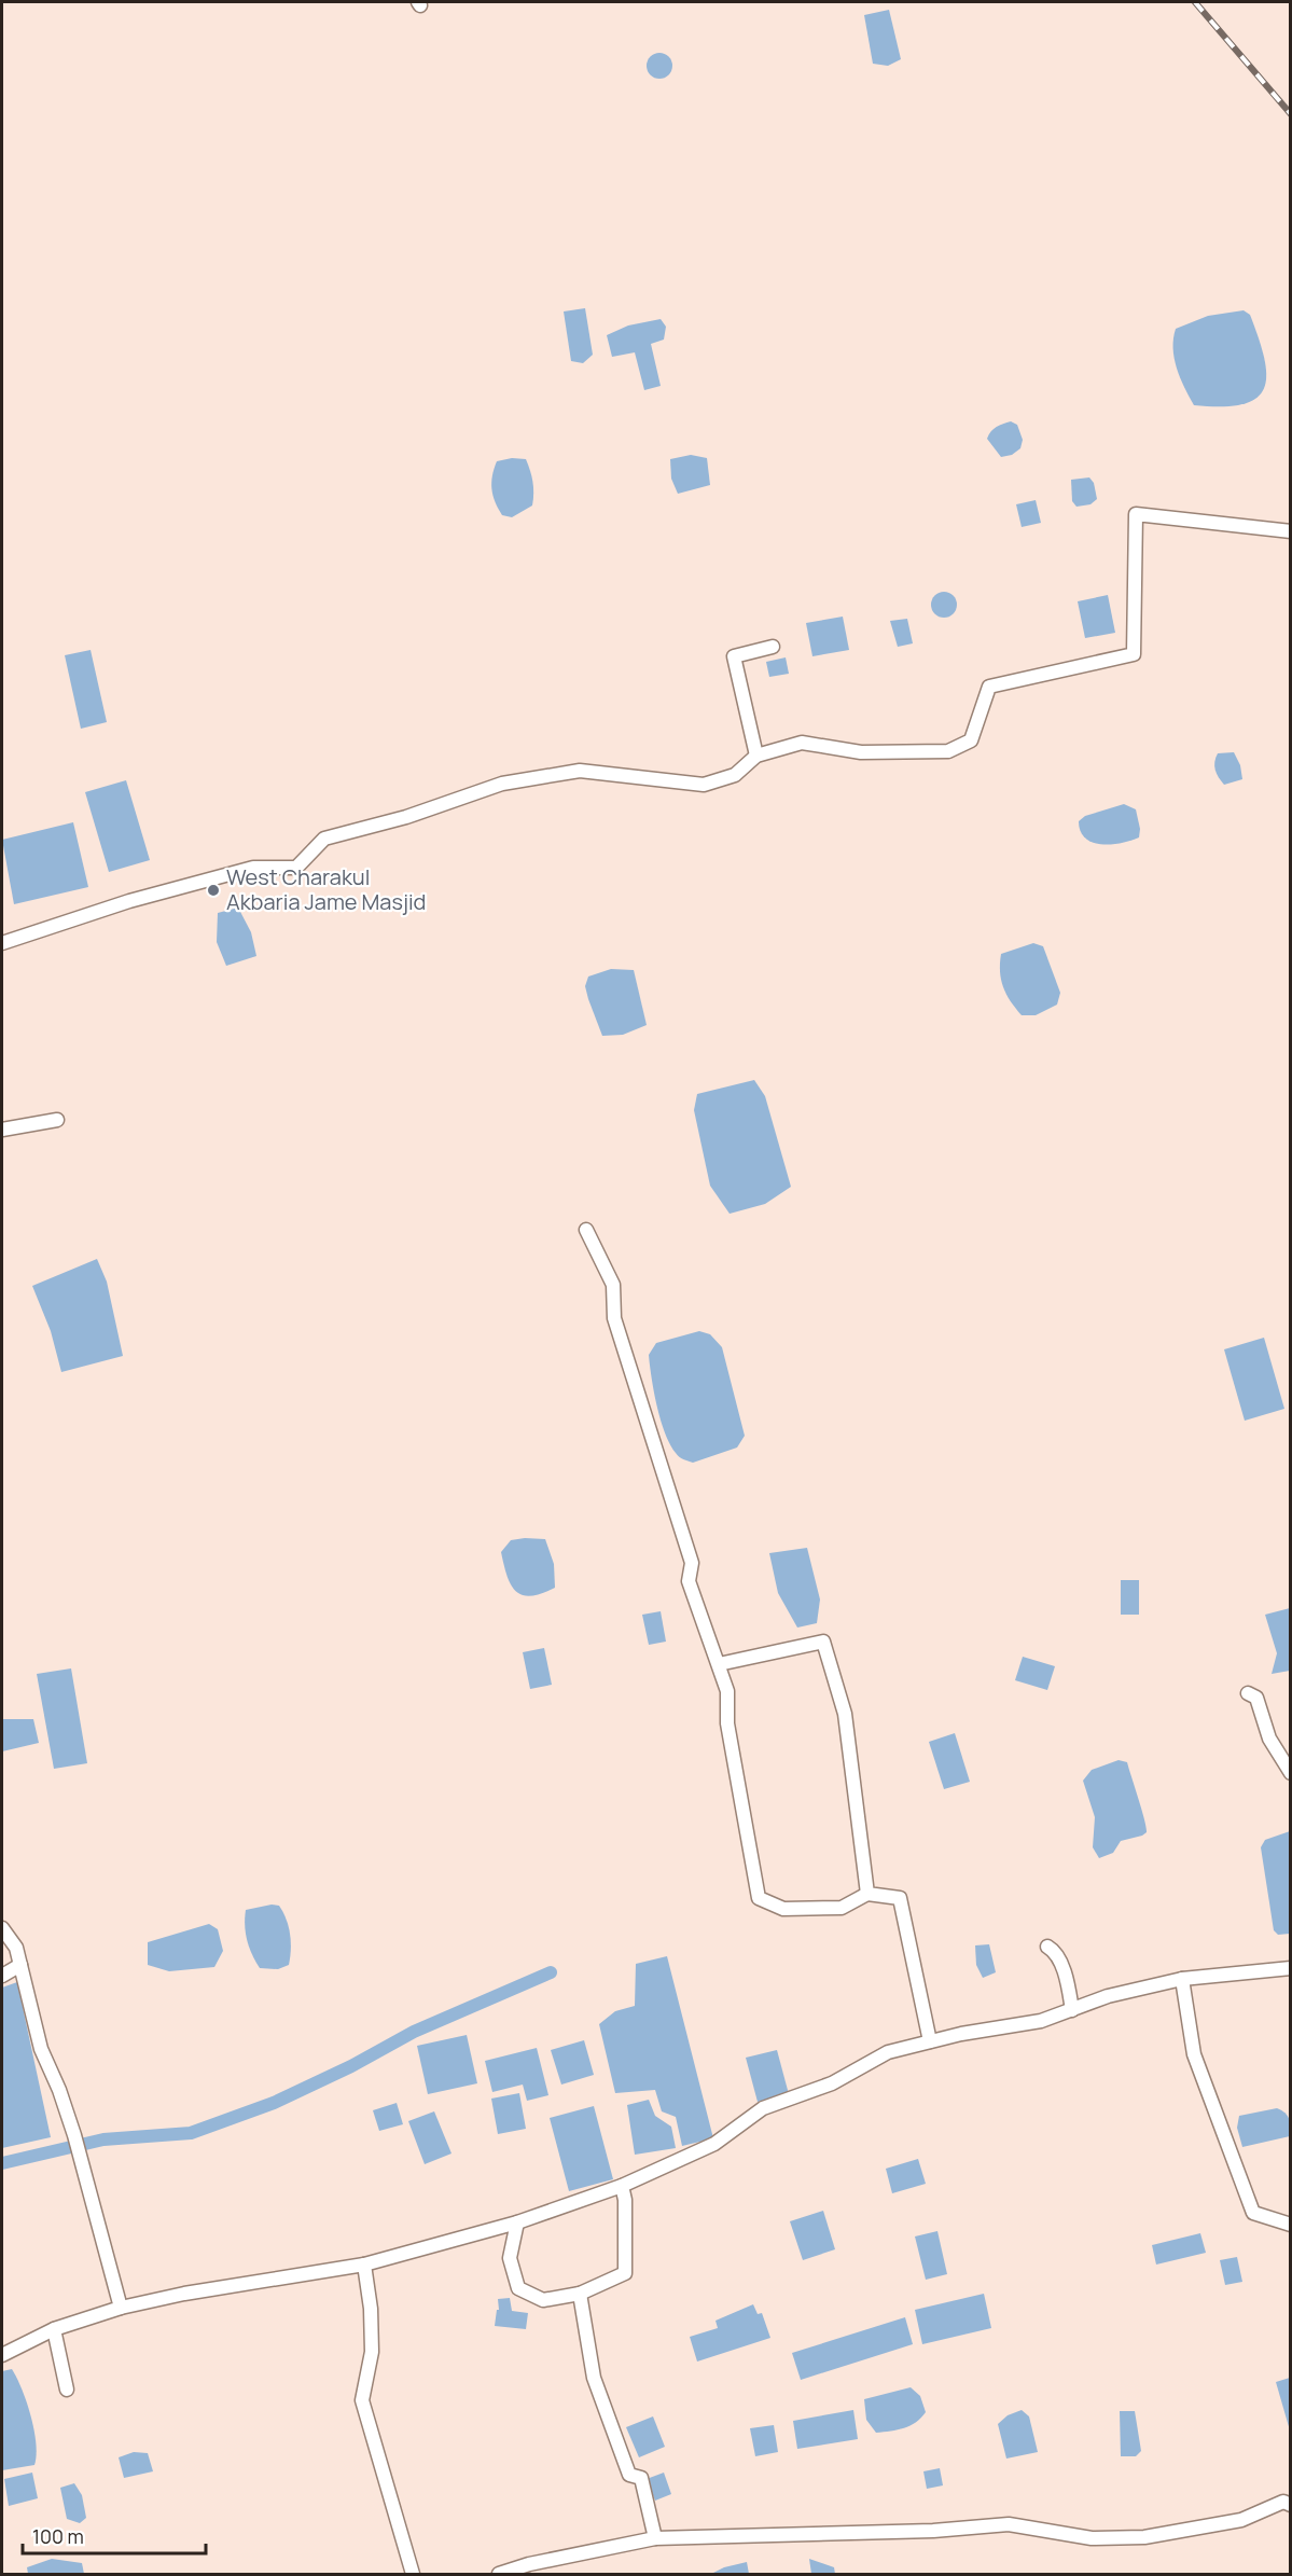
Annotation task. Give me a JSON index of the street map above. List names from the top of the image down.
{
  "places": ["West Charakul Akbaria Jame Masjid"],
  "scale_bar": "100 m"
}
